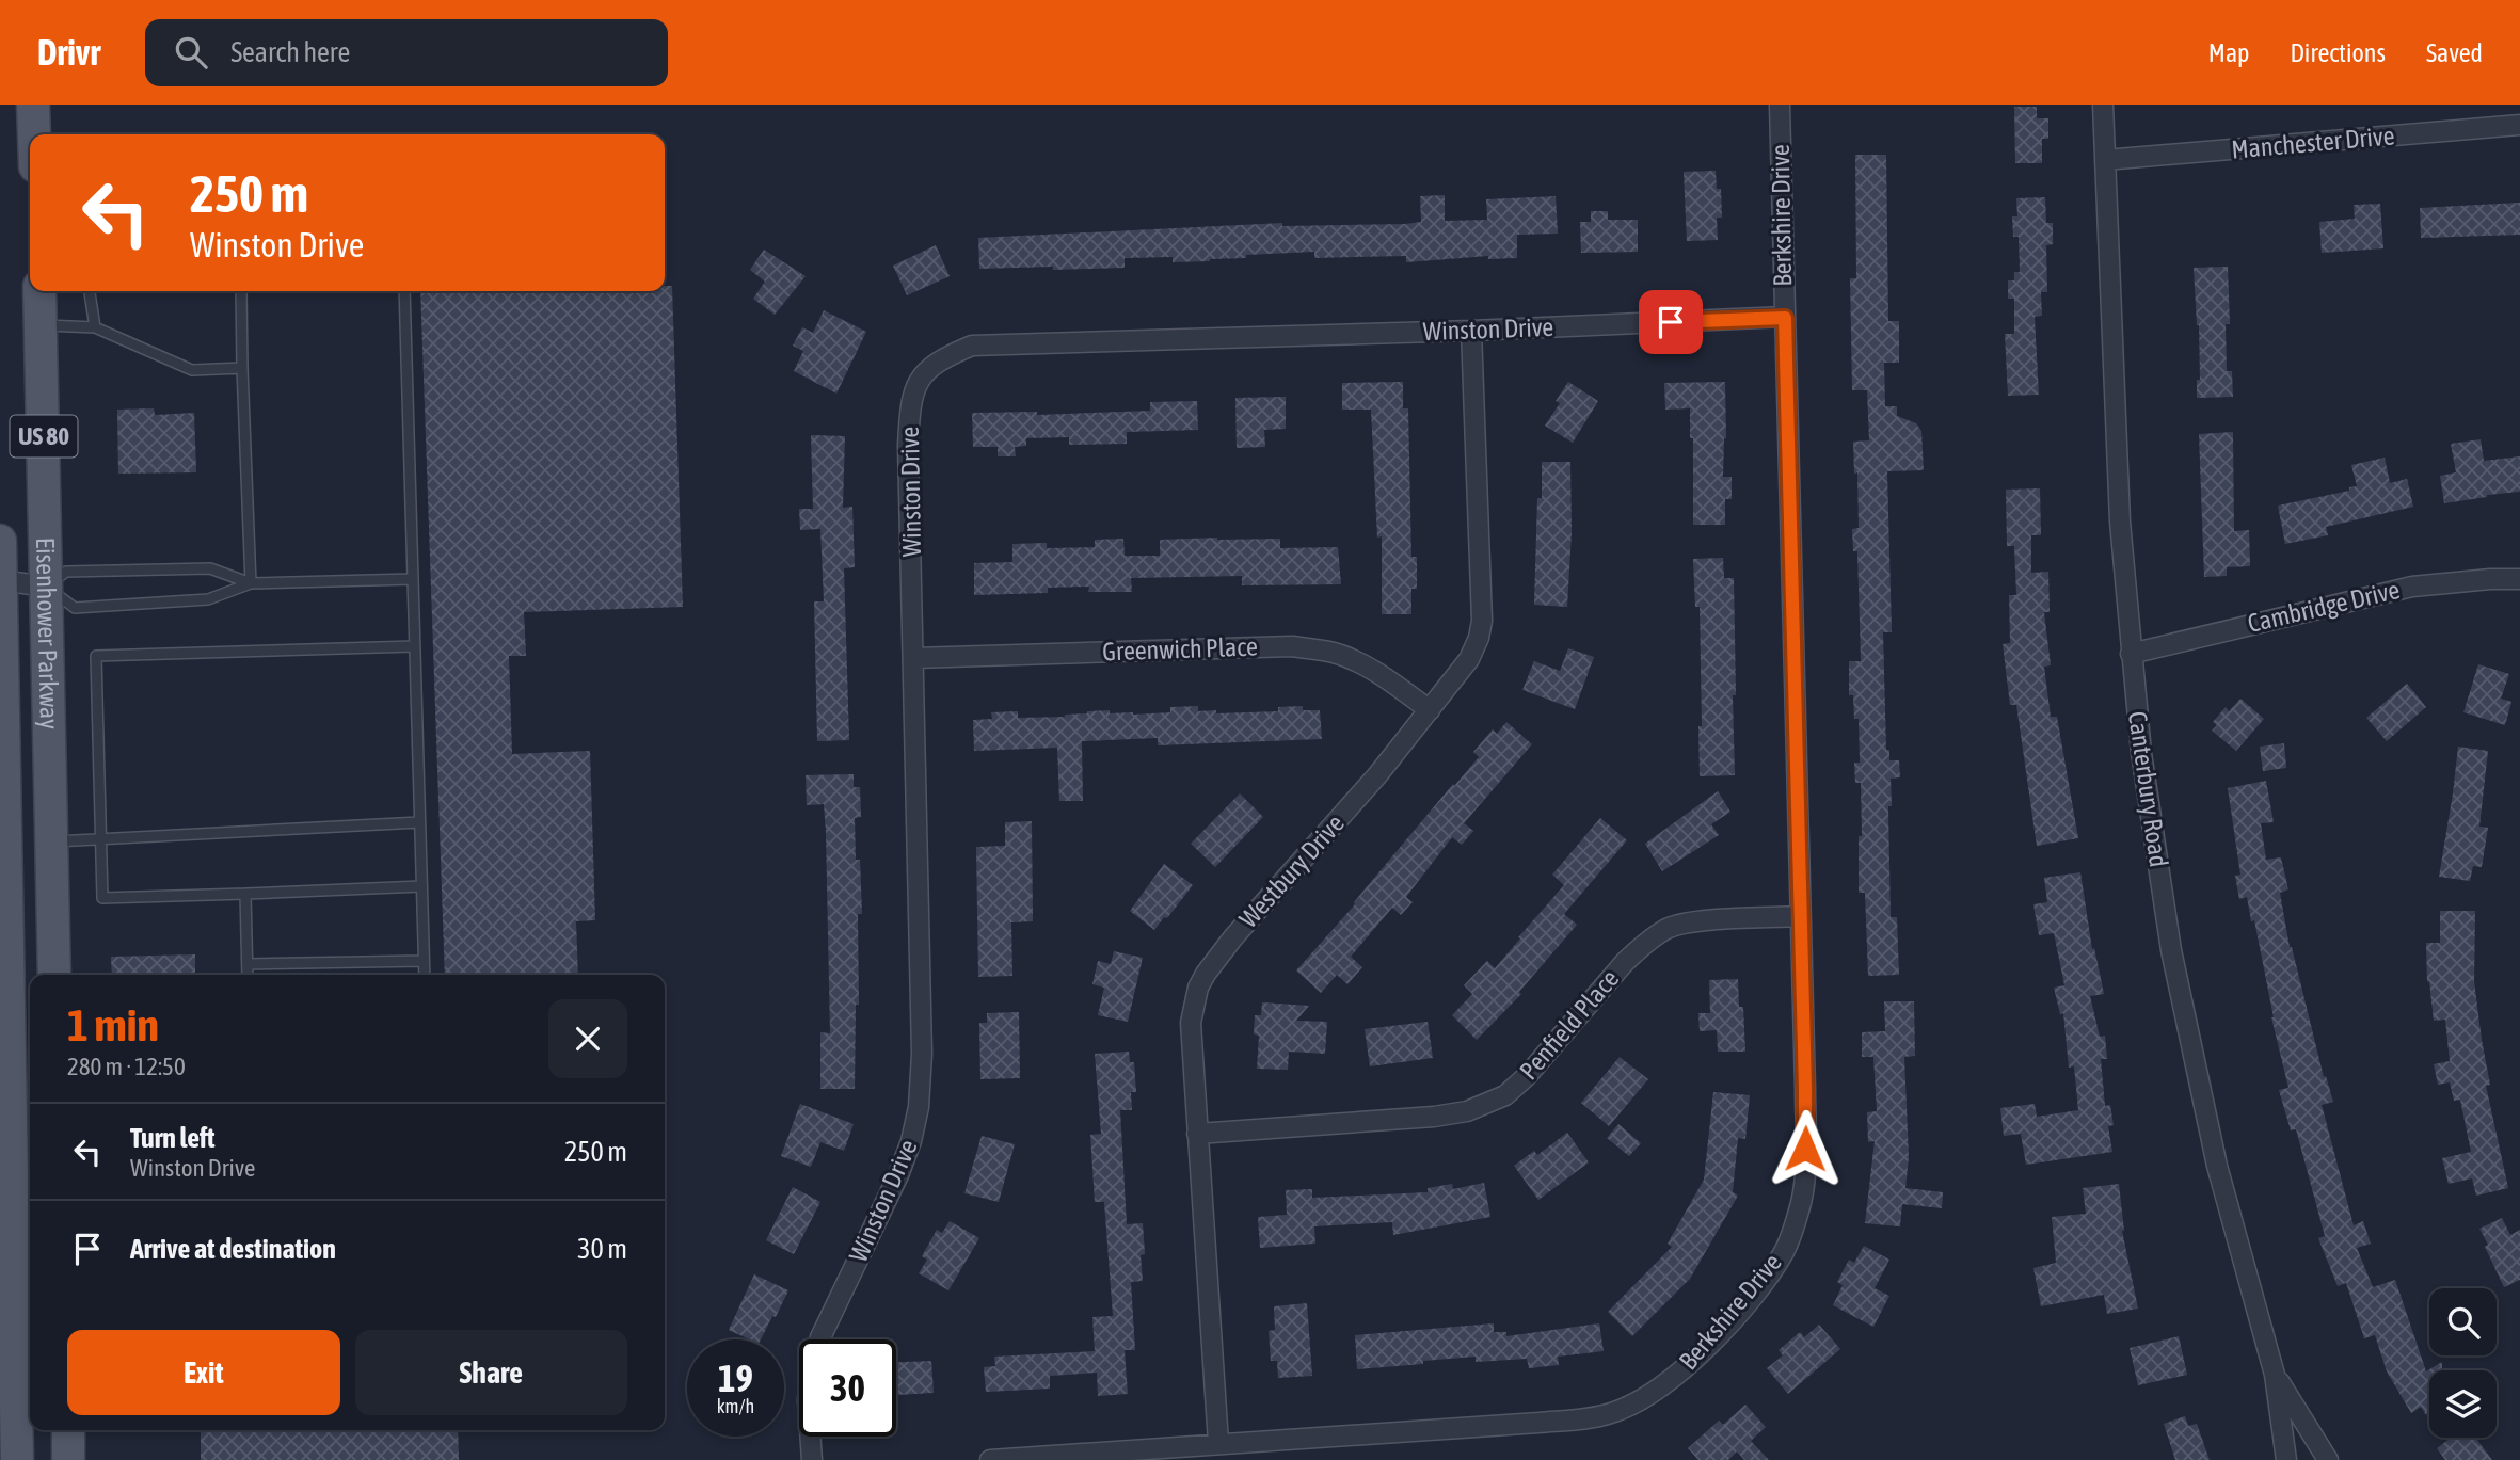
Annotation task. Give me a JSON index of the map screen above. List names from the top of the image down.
{
  "streets": {
    "main road": ["US 80", "Eisenhower Parkway"],
    "street": [
      "Manchester Drive",
      "Berkshire Drive",
      "Winston Drive",
      "Cambridge Drive",
      "Greenwich Place",
      "Canterbury Road",
      "Westbury Drive",
      "Penfield Place"
    ]
  },
  "crossings": [
    ["Manchester Drive", "Canterbury Road"],
    ["Berkshire Drive", "Winston Drive"],
    ["Berkshire Drive", "Westbury Drive"],
    ["Berkshire Drive", "Penfield Place"],
    ["Winston Drive", "Greenwich Place"],
    ["Winston Drive", "Westbury Drive"],
    ["Cambridge Drive", "Canterbury Road"],
    ["Greenwich Place", "Westbury Drive"],
    ["Westbury Drive", "Penfield Place"]
  ],
  "page": {
    "header": "Drivr",
    "search": "Search here",
    "nav": ["Map", "Directions", "Saved"],
    "turn": ["250 m", "Winston Drive"],
    "heading": ["1 min", "280 m · 12:50"],
    "list": [
      {
        "name": "Turn left",
        "note": "Winston Drive",
        "value": "250 m"
      },
      {
        "name": "Arrive at destination",
        "value": "30 m"
      }
    ],
    "buttons": ["Exit", "Share"],
    "speed": "19 km/h",
    "limit": "30"
  }
}
